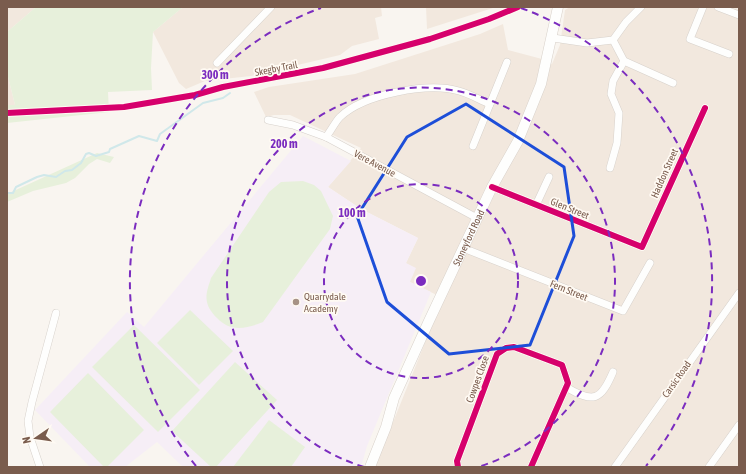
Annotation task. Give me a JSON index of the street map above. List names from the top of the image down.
{
  "streets": {
    "main road": ["Stoneyford Road"],
    "street": [
      "Vere Avenue",
      "Haddon Street",
      "Glen Street",
      "Fern Street",
      "Cowpes Close",
      "Carsic Road"
    ],
    "cycle path": ["Skegby Trail"]
  },
  "crossings": [
    ["Vere Avenue", "Stoneyford Road"],
    ["Haddon Street", "Glen Street"],
    ["Glen Street", "Stoneyford Road"],
    ["Stoneyford Road", "Fern Street"]
  ],
  "places": ["Quarrydale Academy"],
  "north": "left",
  "rings": ["300 m", "200 m", "100 m"]
}
